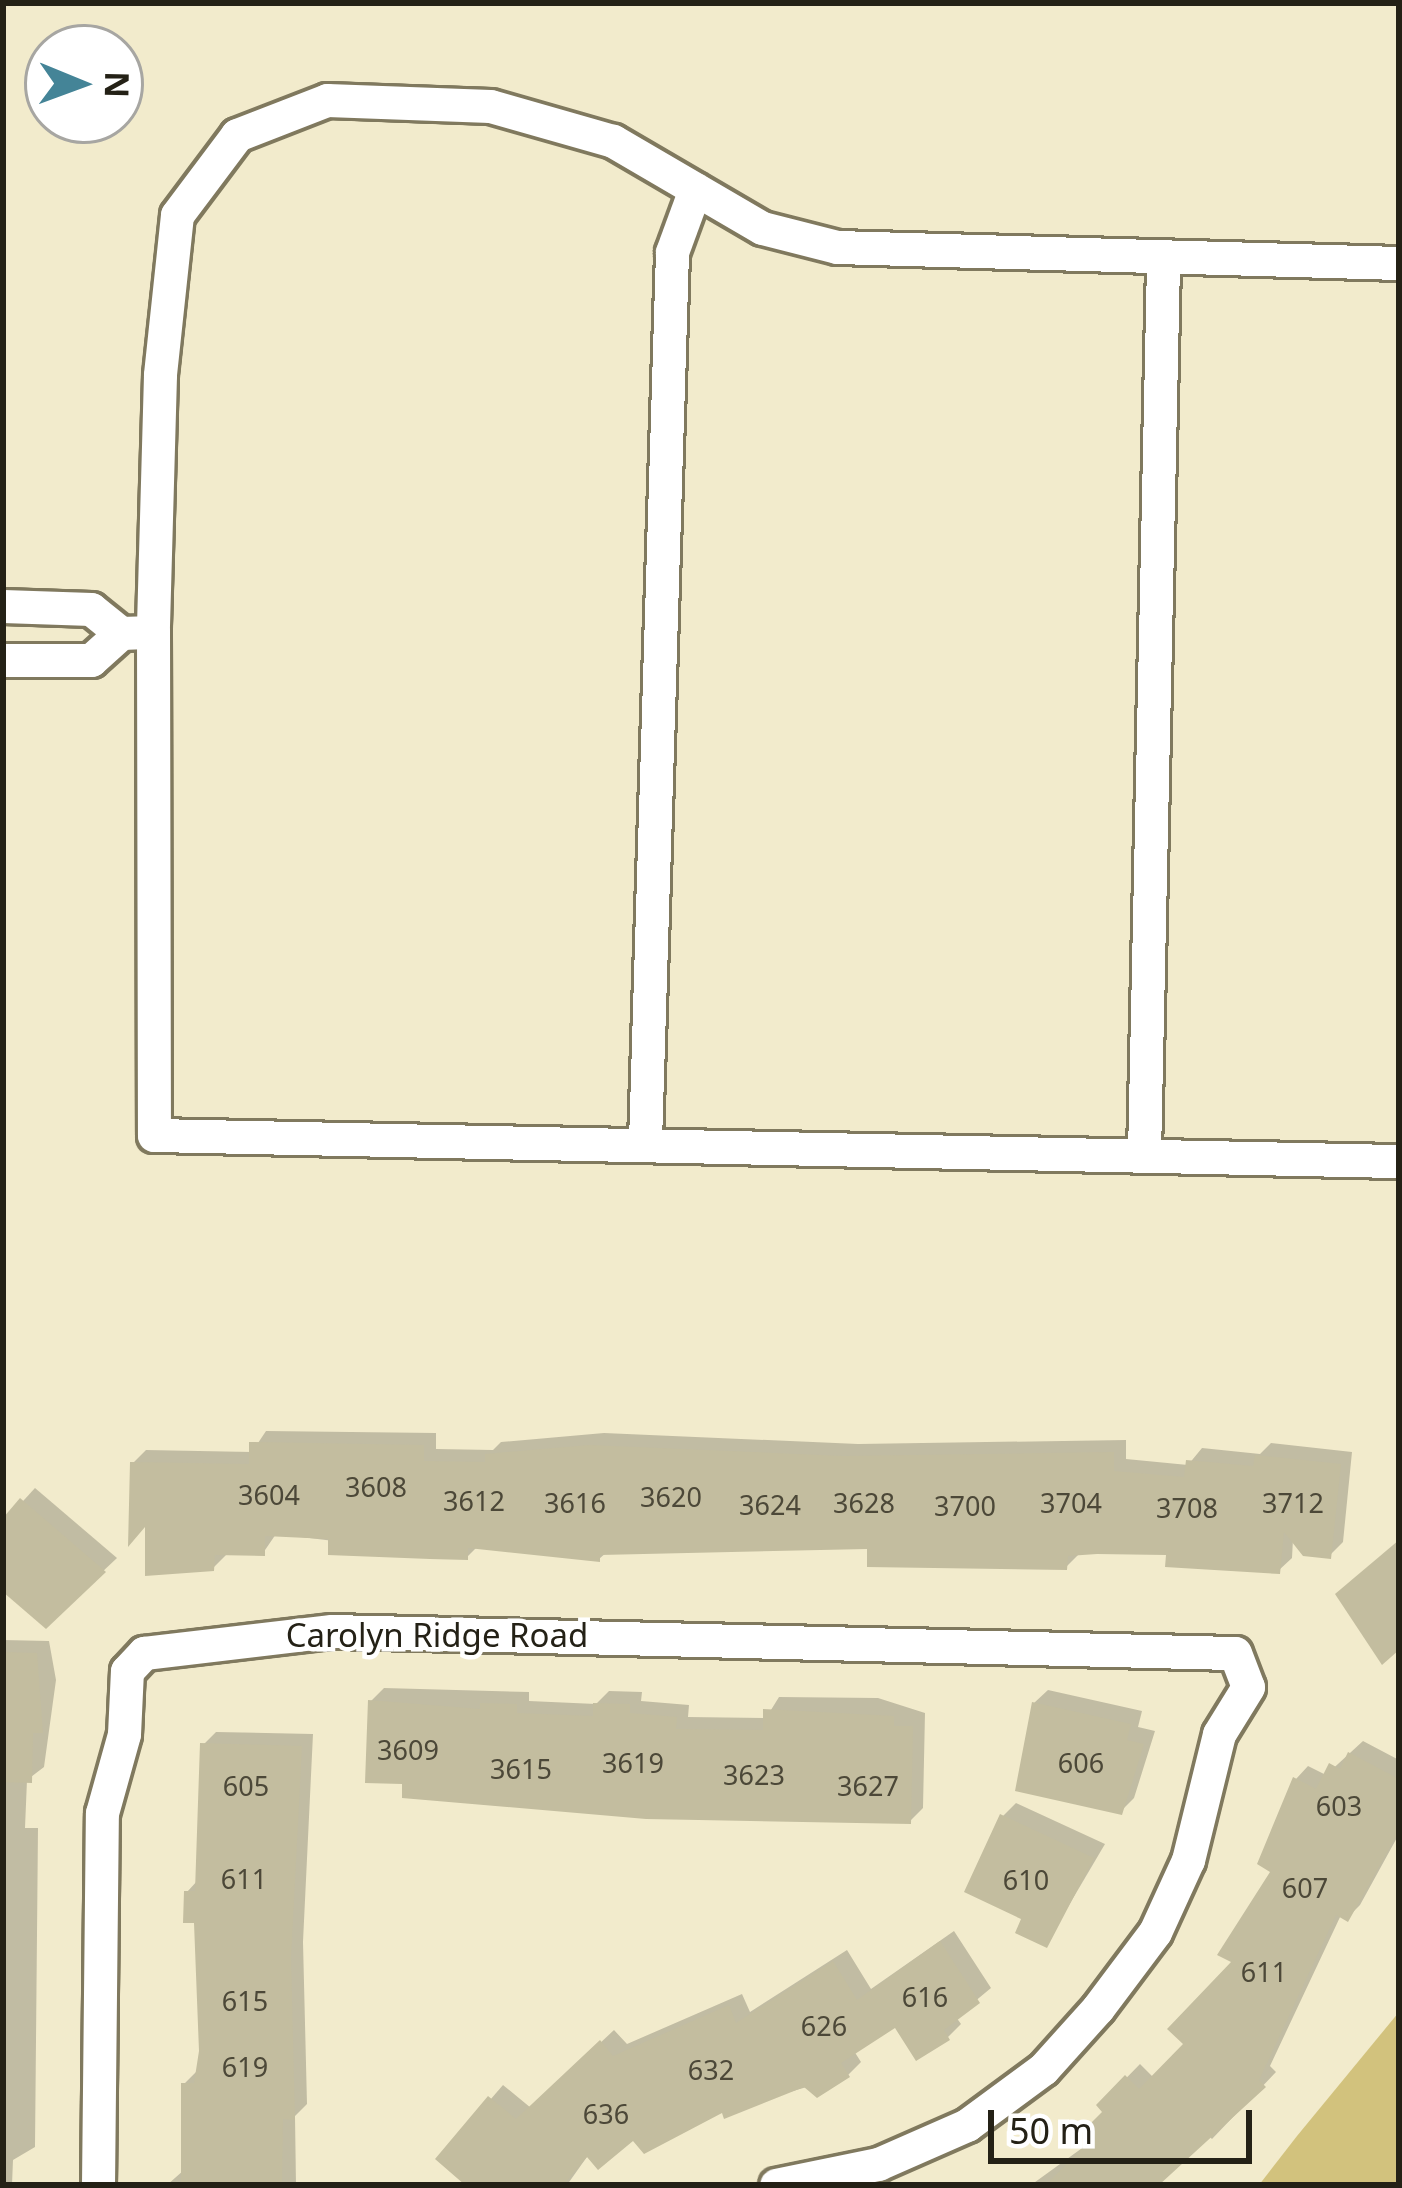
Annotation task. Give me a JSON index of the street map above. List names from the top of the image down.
{
  "streets": {
    "street": ["Carolyn Ridge Road"]
  },
  "house_numbers": [
    "3608",
    "3604",
    "3620",
    "3612",
    "3616",
    "3628",
    "3704",
    "3712",
    "3624",
    "3700",
    "3708",
    "3609",
    "3619",
    "606",
    "3615",
    "3623",
    "605",
    "3627",
    "603",
    "611",
    "610",
    "607",
    "611",
    "616",
    "615",
    "626",
    "619",
    "632",
    "636"
  ],
  "scale_bar": "50 m",
  "north": "right"
}
